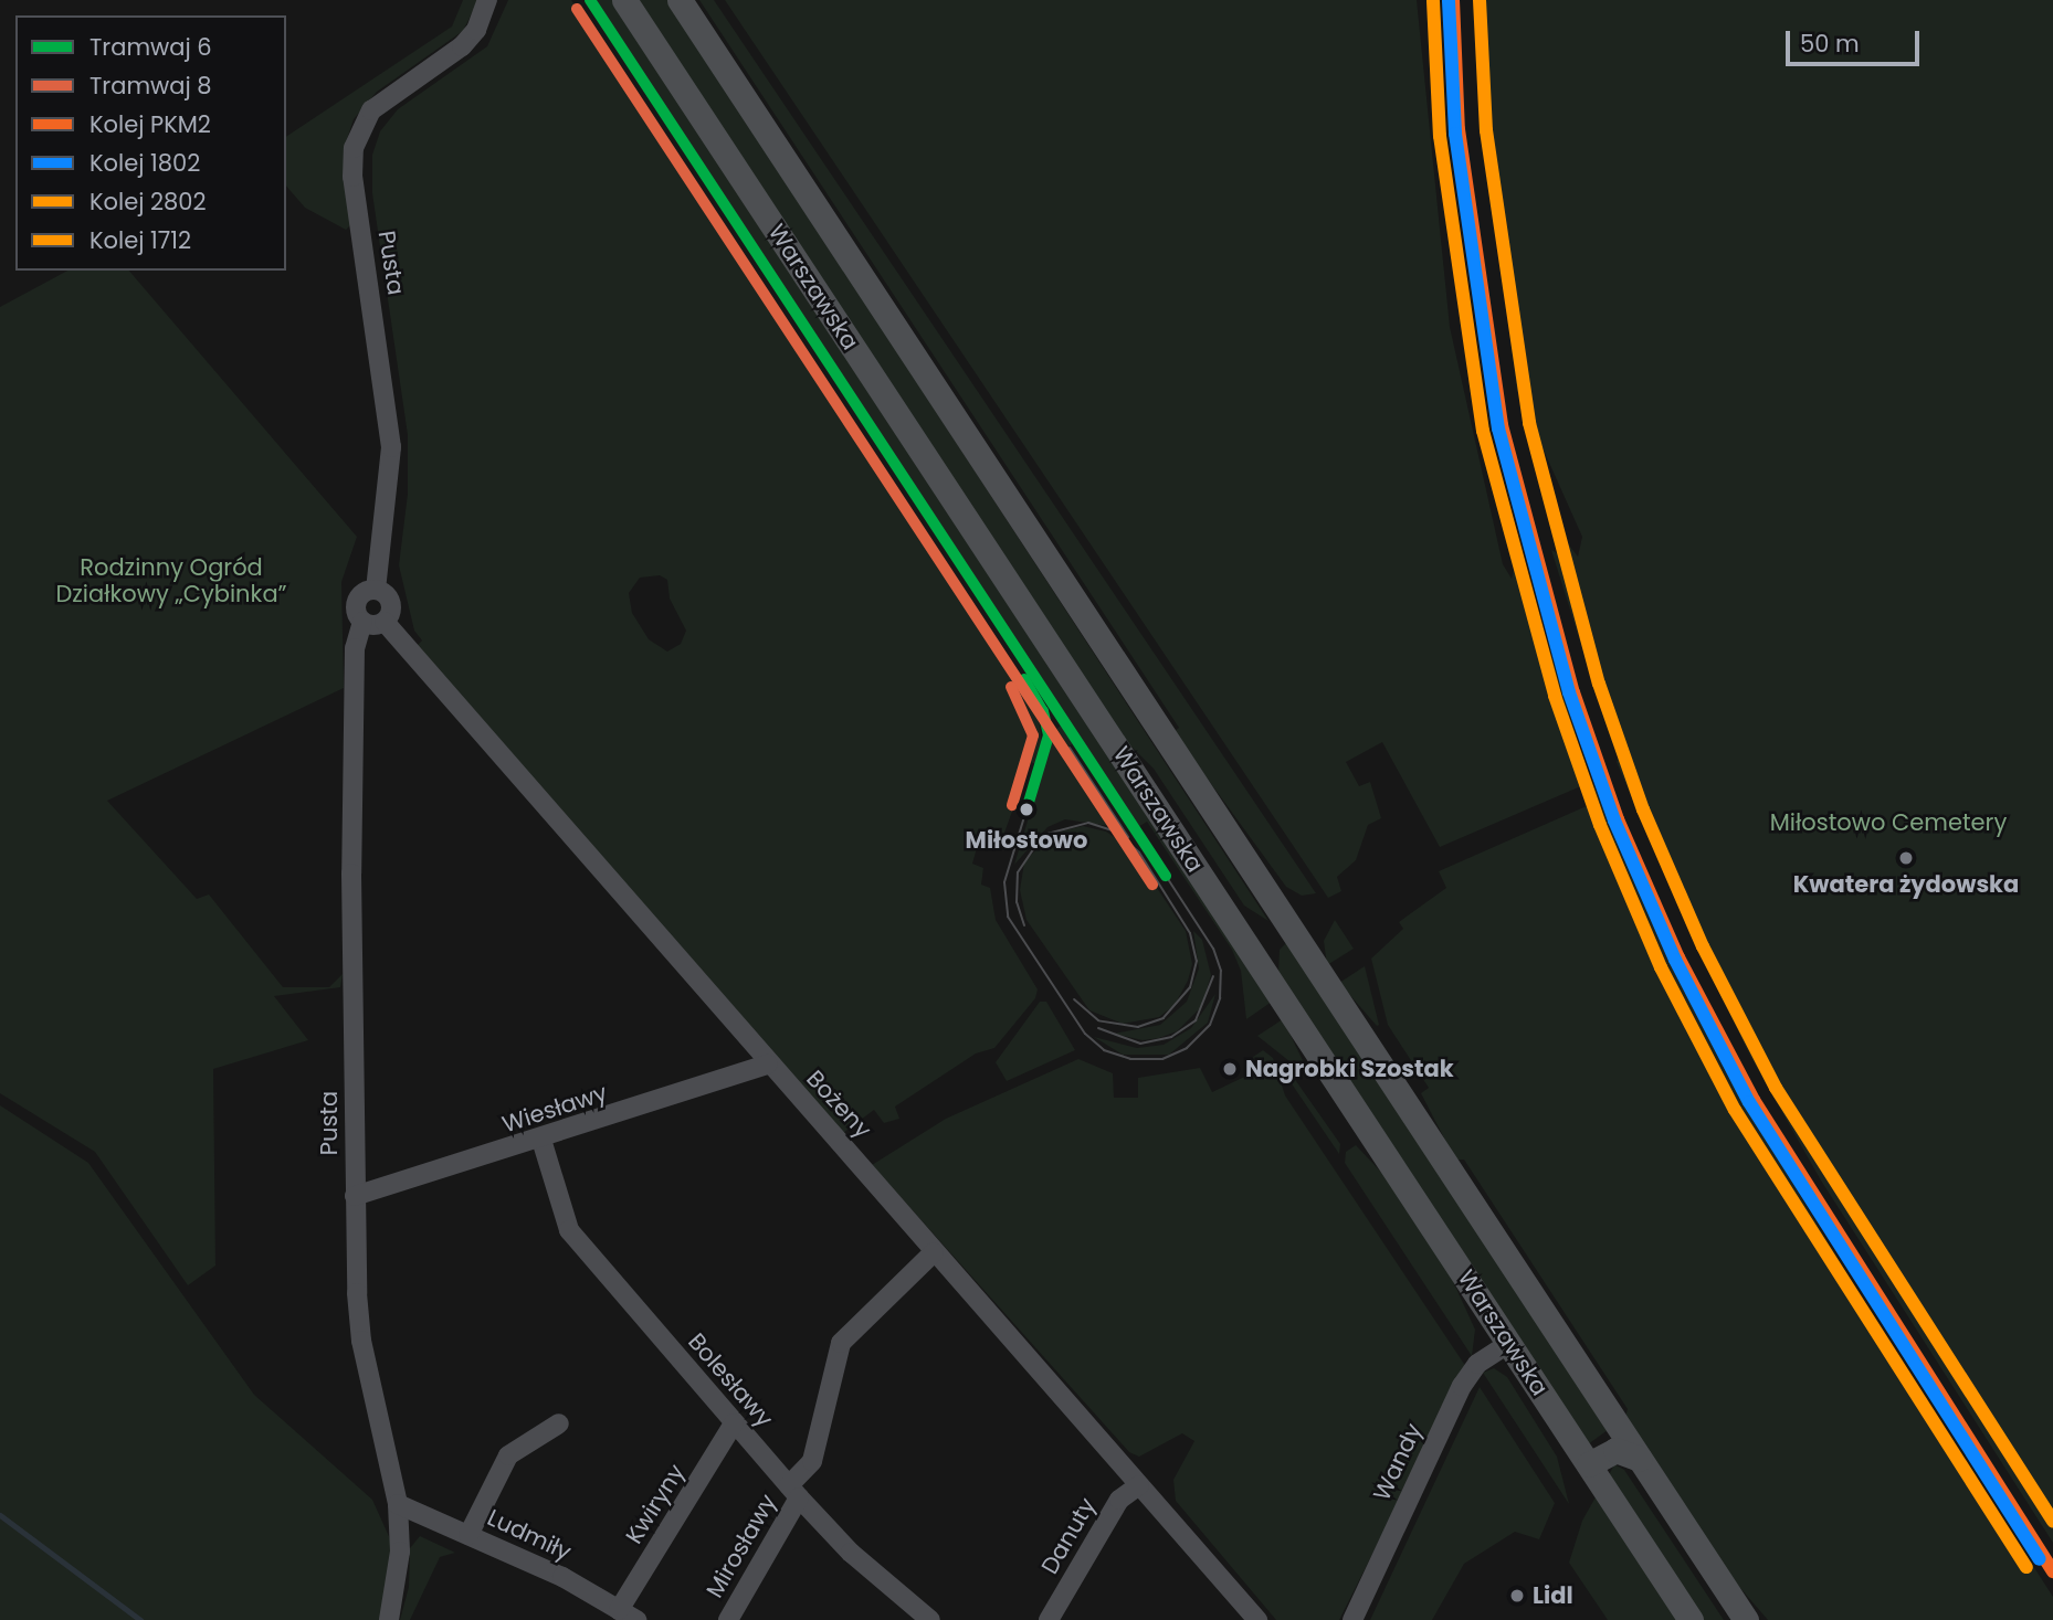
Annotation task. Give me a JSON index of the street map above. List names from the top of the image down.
{
  "streets": {
    "main road": ["Warszawska"],
    "street": [
      "Pusta",
      "Bożeny",
      "Wiesławy",
      "Bolesławy",
      "Wandy",
      "Kwiryny",
      "Ludmiły",
      "Danuty",
      "Mirosławy"
    ]
  },
  "crossings": [
    ["Pusta", "Bożeny"],
    ["Pusta", "Wiesławy"],
    ["Pusta", "Ludmiły"],
    ["Warszawska", "Wandy"],
    ["Bożeny", "Wiesławy"],
    ["Bożeny", "Danuty"],
    ["Bożeny", "Mirosławy"],
    ["Wiesławy", "Bolesławy"],
    ["Bolesławy", "Kwiryny"],
    ["Bolesławy", "Mirosławy"],
    ["Kwiryny", "Ludmiły"]
  ],
  "parks": ["Rodzinny Ogród Działkowy „Cybinka”", "Miłostowo Cemetery"],
  "places": [
    "Miłostowo",
    "Kwatera żydowska",
    "Nagrobki Szostak",
    "Lidl"
  ],
  "lines": [
    "tram line 6",
    "rail line PKM2",
    "rail line 2802",
    "rail line 1802",
    "rail line 1712",
    "tram line 8"
  ],
  "legend": [
    "Tramwaj 6",
    "Tramwaj 8",
    "Kolej PKM2",
    "Kolej 1802",
    "Kolej 2802",
    "Kolej 1712"
  ],
  "scale_bar": "50 m"
}
